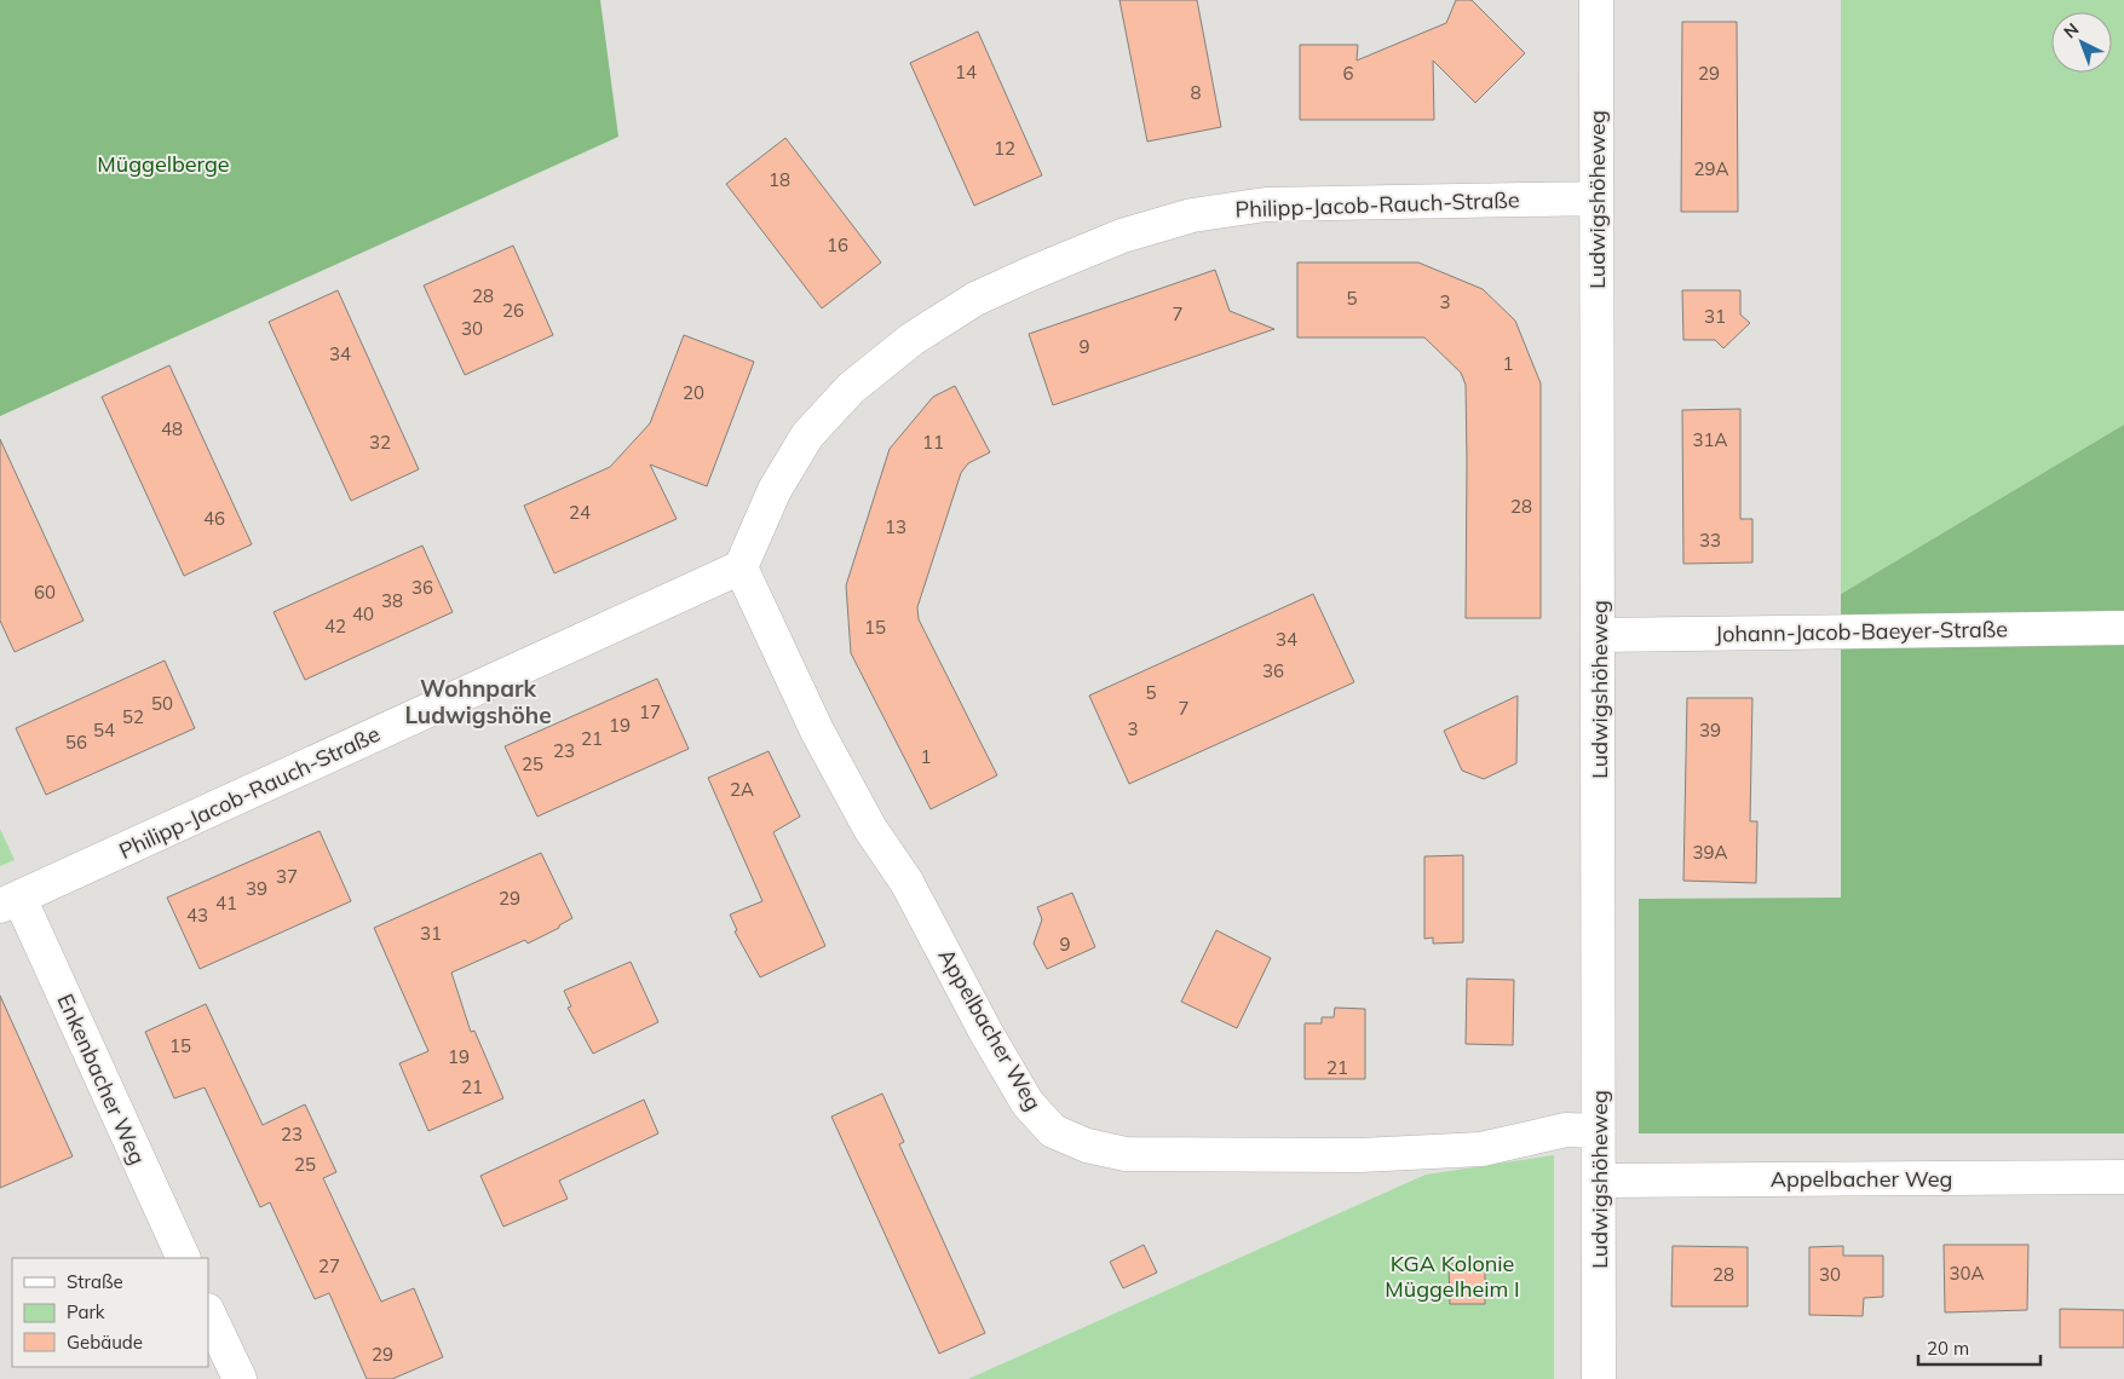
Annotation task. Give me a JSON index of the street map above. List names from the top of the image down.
{
  "streets": {
    "street": [
      "Ludwigshöheweg",
      "Philipp-Jacob-Rauch-Straße",
      "Johann-Jacob-Baeyer-Straße",
      "Appelbacher Weg",
      "Enkenbacher Weg"
    ]
  },
  "crossings": [
    ["Ludwigshöheweg", "Philipp-Jacob-Rauch-Straße"],
    ["Ludwigshöheweg", "Johann-Jacob-Baeyer-Straße"],
    ["Ludwigshöheweg", "Appelbacher Weg"],
    ["Philipp-Jacob-Rauch-Straße", "Appelbacher Weg"],
    ["Philipp-Jacob-Rauch-Straße", "Enkenbacher Weg"]
  ],
  "districts": ["Wohnpark Ludwigshöhe"],
  "parks": ["Müggelberge", "KGA Kolonie Müggelheim I"],
  "house_numbers": [
    "14",
    "6",
    "29",
    "8",
    "12",
    "29A",
    "18",
    "16",
    "28",
    "5",
    "3",
    "26",
    "7",
    "31",
    "30",
    "9",
    "34",
    "1",
    "20",
    "48",
    "31A",
    "32",
    "11",
    "28",
    "24",
    "46",
    "13",
    "33",
    "36",
    "60",
    "38",
    "40",
    "42",
    "15",
    "34",
    "36",
    "5",
    "50",
    "7",
    "17",
    "52",
    "19",
    "3",
    "54",
    "39",
    "21",
    "56",
    "23",
    "1",
    "25",
    "2A",
    "39A",
    "37",
    "39",
    "29",
    "41",
    "43",
    "31",
    "9",
    "15",
    "19",
    "21",
    "21",
    "23",
    "25",
    "27",
    "30A",
    "28",
    "30",
    "29"
  ],
  "legend": ["Straße", "Park", "Gebäude"],
  "scale_bar": "20 m",
  "north": "top left"
}
